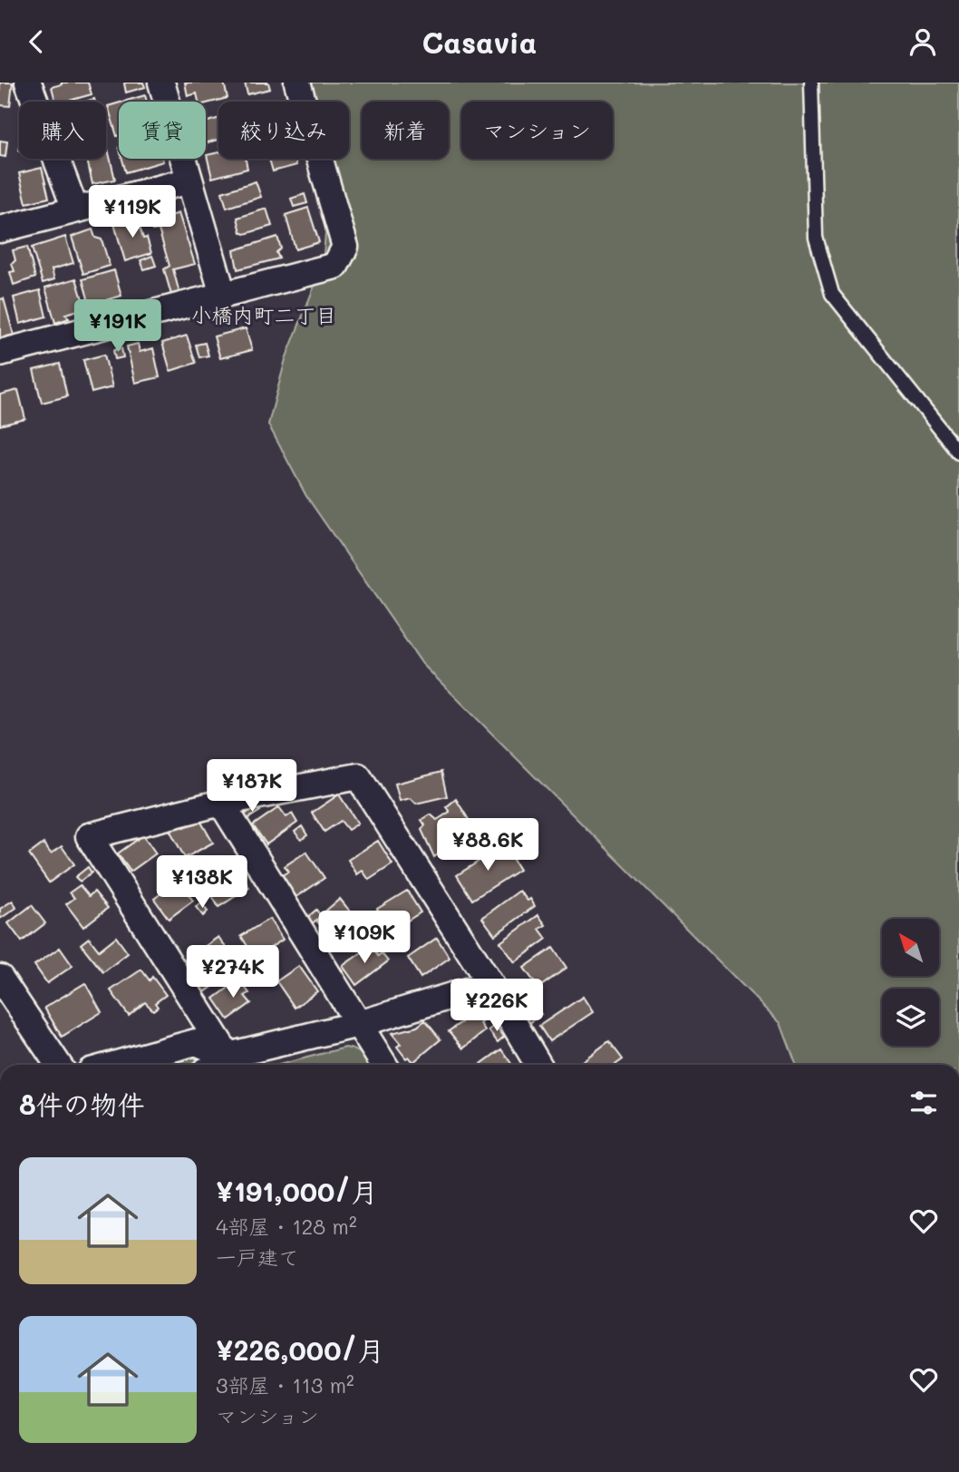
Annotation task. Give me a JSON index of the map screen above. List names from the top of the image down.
{
  "districts": ["小橋内町二丁目"],
  "north": "top left",
  "page": {
    "header": "Casavia",
    "chip": [
      "購入",
      "賃貸",
      "絞り込み",
      "新着",
      "マンション"
    ],
    "price": [
      "¥119K",
      "¥191K",
      "¥187K",
      "¥88.6K",
      "¥138K",
      "¥109K",
      "¥274K",
      "¥226K"
    ],
    "heading": "8件の物件",
    "list": [
      {
        "name": "¥191,000/月",
        "note": "4部屋 · 128 m² · 一戸建て"
      },
      {
        "name": "¥226,000/月",
        "note": "3部屋 · 113 m² · マンション"
      }
    ]
  }
}
